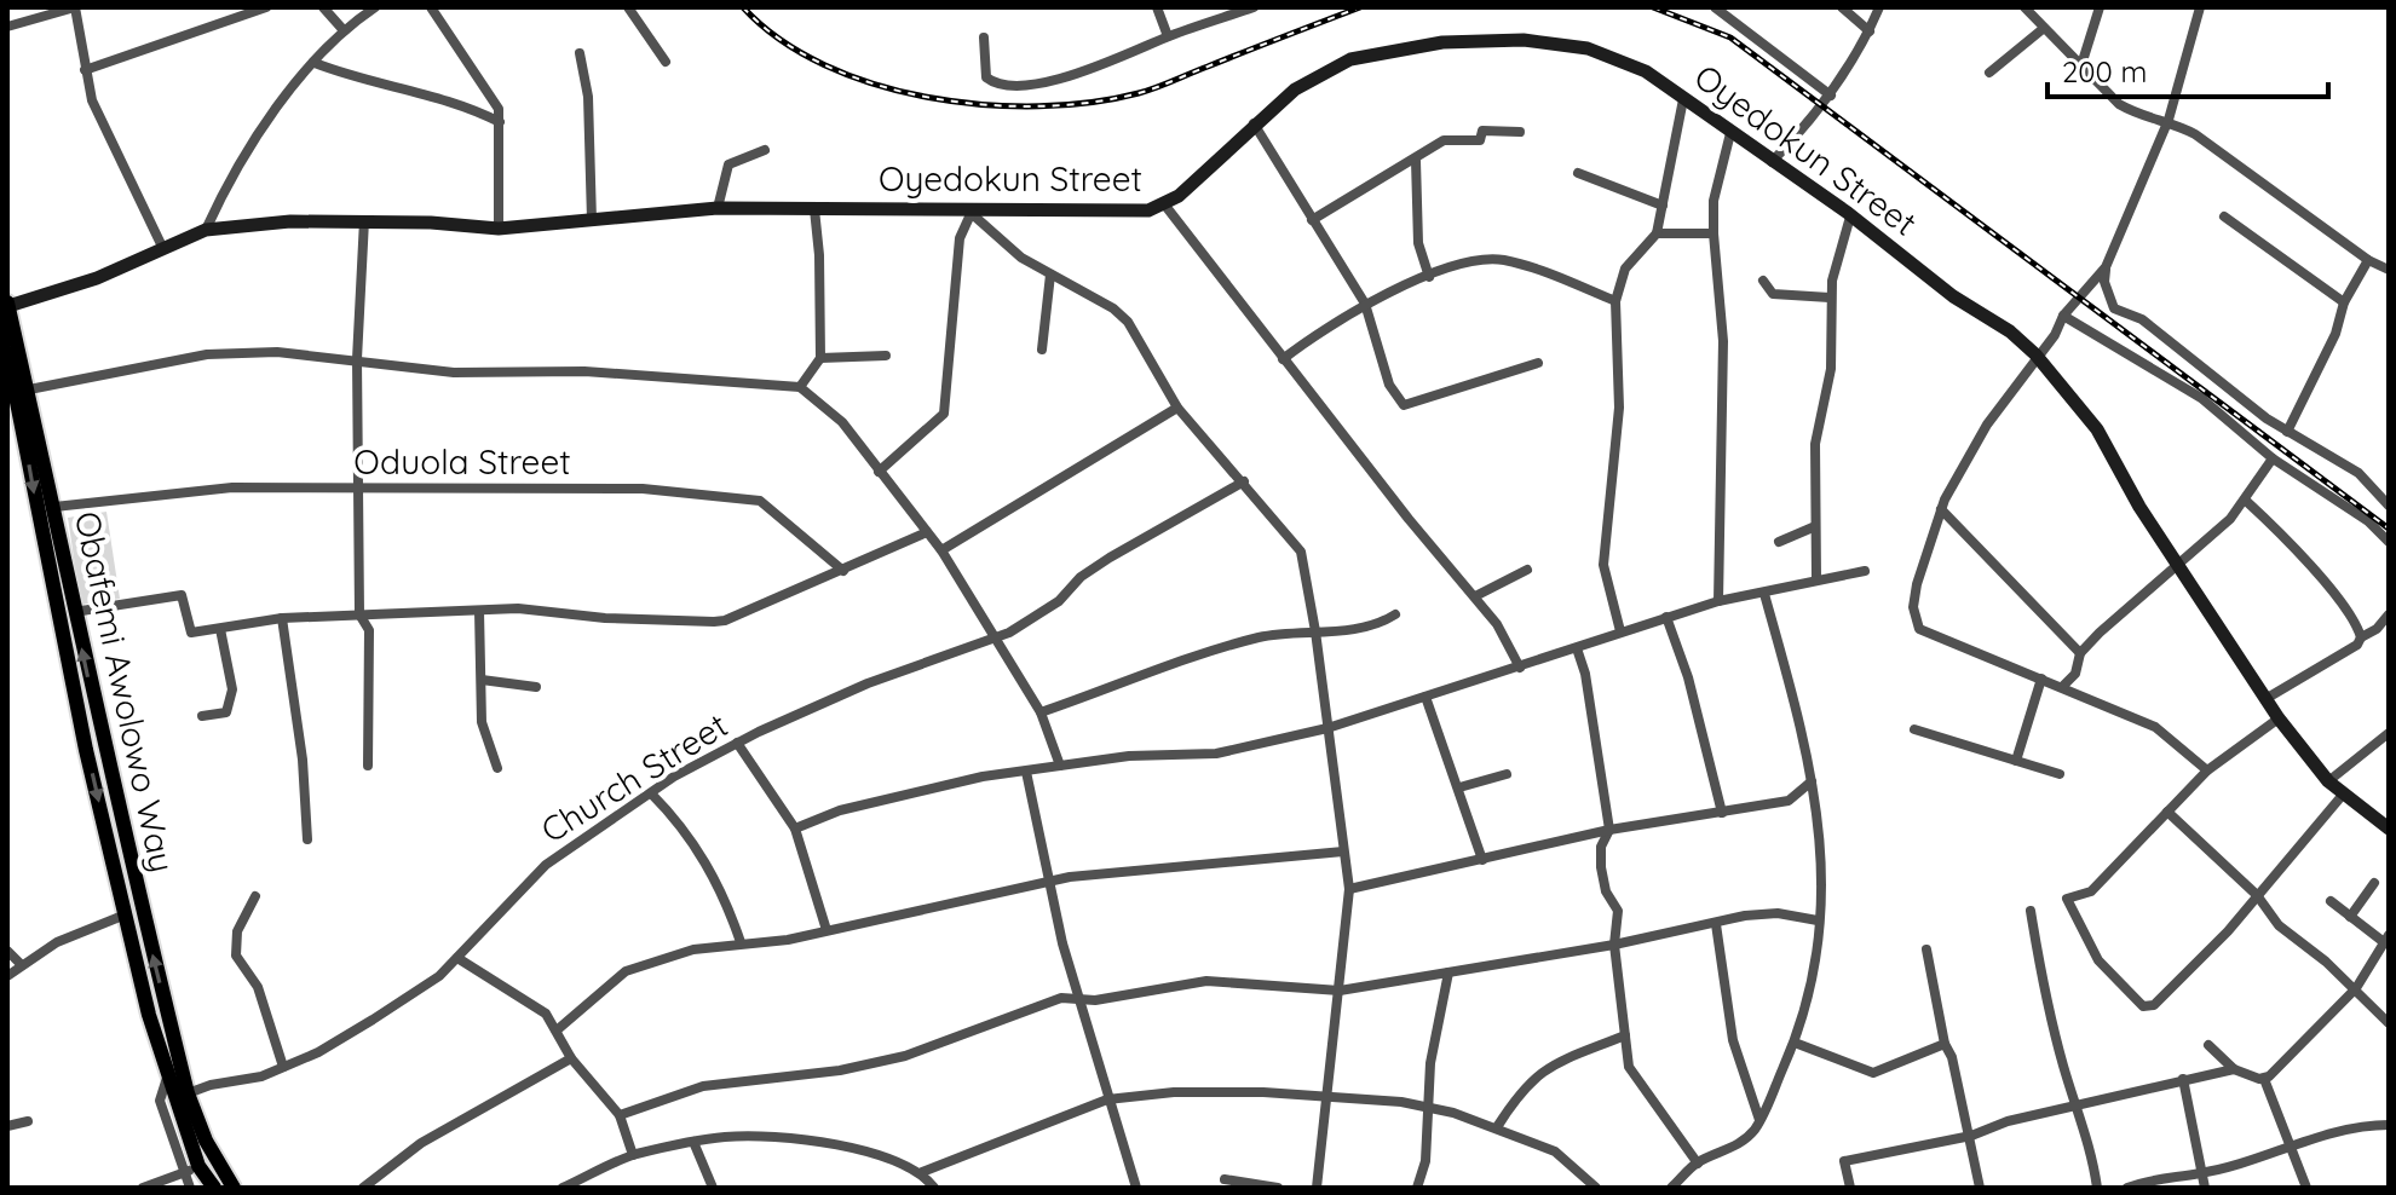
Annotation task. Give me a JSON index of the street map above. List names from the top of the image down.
{
  "streets": {
    "main road": ["Obafemi Awolowo Way"],
    "street": ["Oyedokun Street", "Oduola Street", "Church Street"]
  },
  "crossings": [
    ["Oyedokun Street", "Obafemi Awolowo Way"],
    ["Oduola Street", "Obafemi Awolowo Way"],
    ["Obafemi Awolowo Way", "Church Street"]
  ],
  "scale_bar": "200 m"
}
